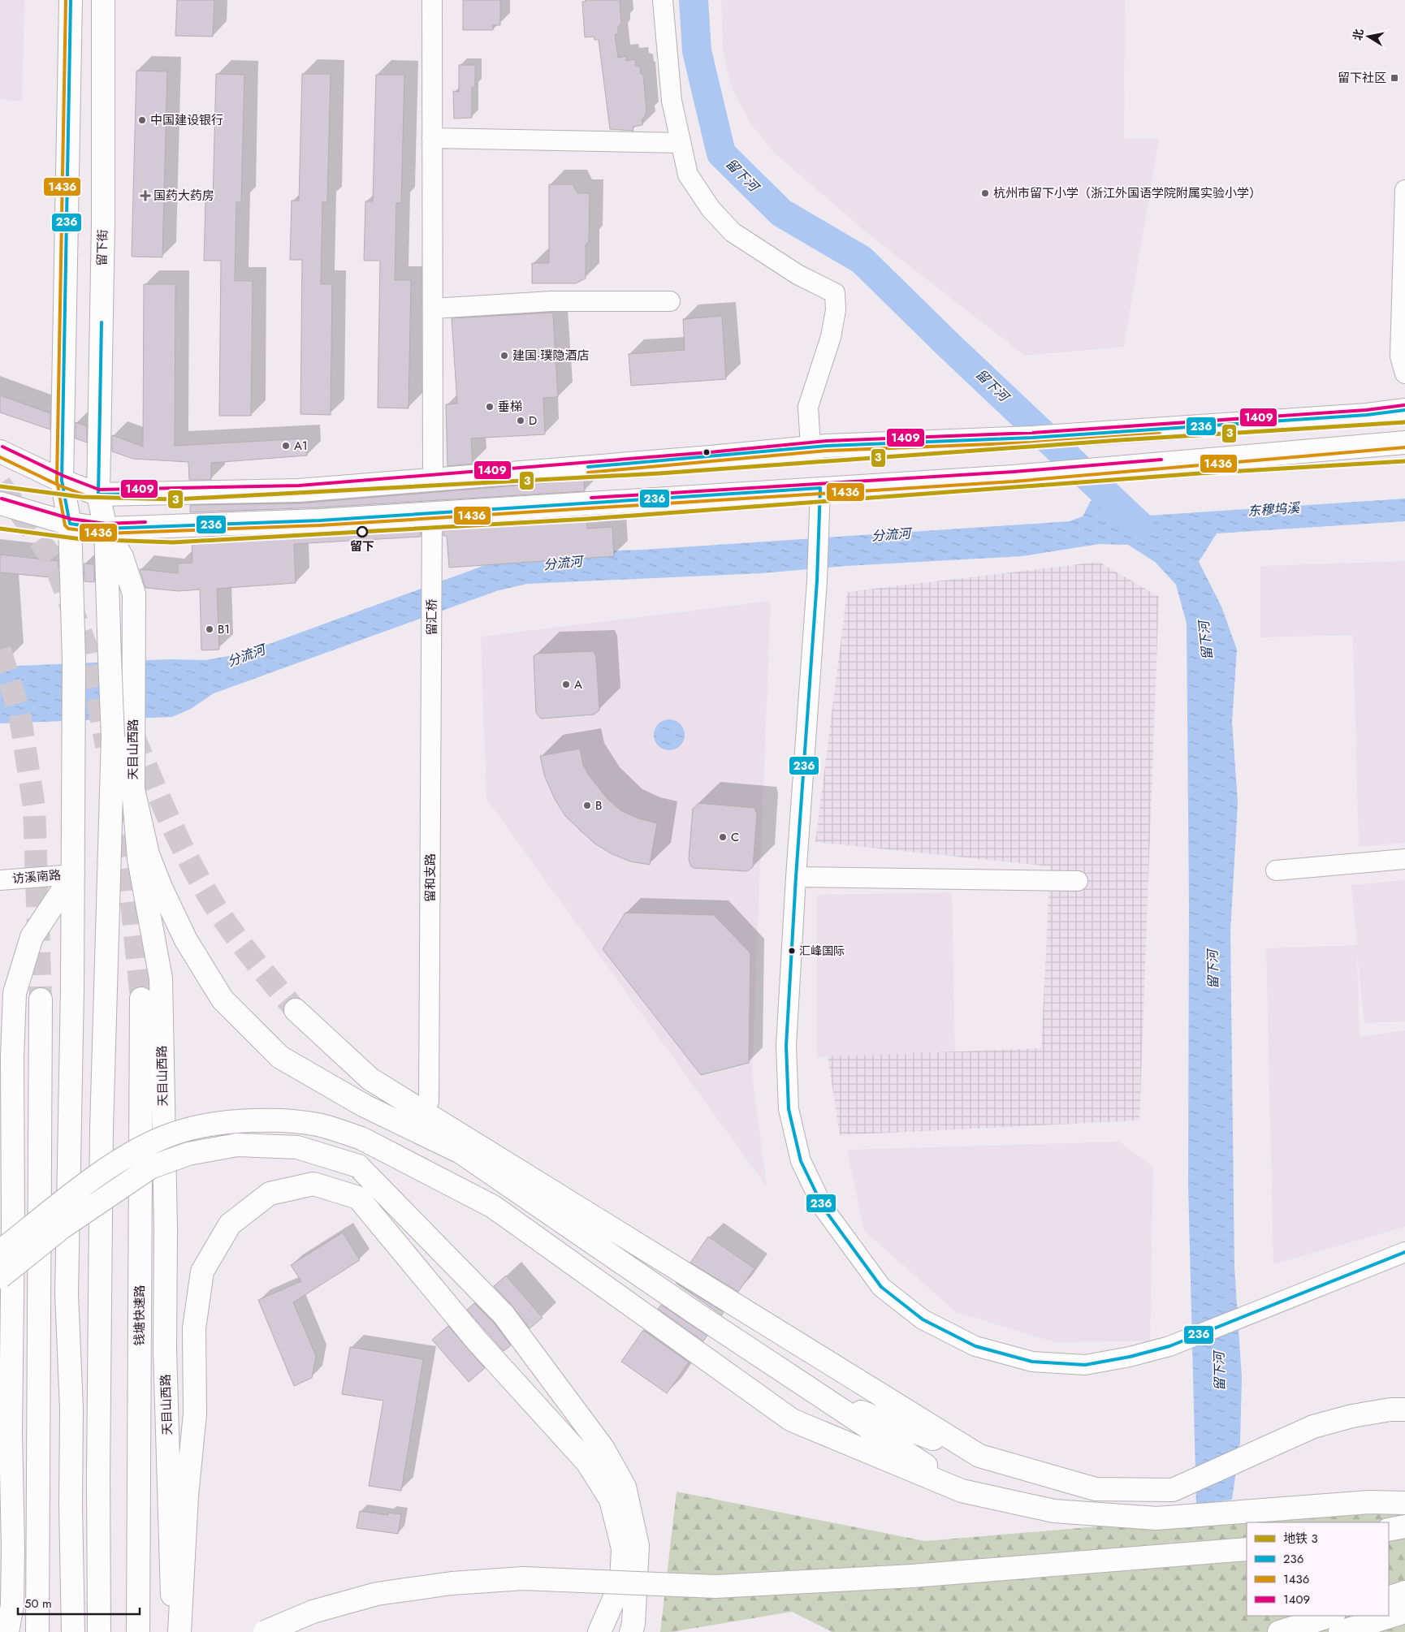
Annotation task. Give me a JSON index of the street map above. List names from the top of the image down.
{
  "streets": {
    "main road": ["留下街", "天目山西路", "钱塘快速路"],
    "street": ["留汇桥", "访溪南路", "留和支路"]
  },
  "crossings": [
    ["留下街", "天目山西路"],
    ["留汇桥", "留和支路"]
  ],
  "water": ["留下河", "东穆坞溪", "分流河"],
  "places": {
    "transit": ["留下社区"],
    "other": [
      "中国建设银行",
      "杭州市留下小学（浙江外国语学院附属实验小学）",
      "建国·璞隐酒店",
      "垂梯",
      "D",
      "A1",
      "留下",
      "B1",
      "A",
      "B",
      "C",
      "汇峰国际"
    ],
    "health": ["国药大药房"]
  },
  "lines": [
    "transit line 236",
    "transit line 1436",
    "transit line 1409",
    "metro line 3"
  ],
  "legend": [
    "地铁 3",
    "236",
    "1436",
    "1409"
  ],
  "scale_bar": "50 m",
  "north": "left"
}
